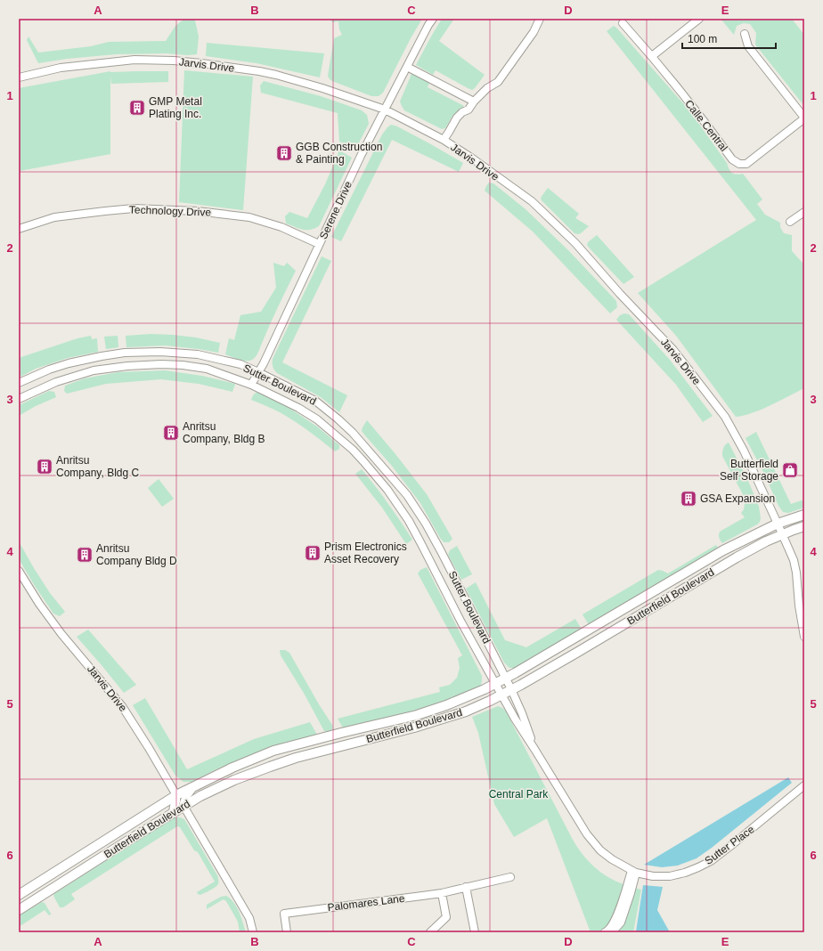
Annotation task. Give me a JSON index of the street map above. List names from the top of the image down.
{
  "streets": {
    "main road": ["Butterfield Boulevard"],
    "street": [
      "Jarvis Drive",
      "Calle Central",
      "Serene Drive",
      "Technology Drive",
      "Sutter Boulevard",
      "Sutter Place",
      "Palomares Lane"
    ]
  },
  "crossings": [
    ["Jarvis Drive", "Serene Drive"],
    ["Jarvis Drive", "Butterfield Boulevard"],
    ["Serene Drive", "Technology Drive"],
    ["Serene Drive", "Sutter Boulevard"],
    ["Sutter Boulevard", "Butterfield Boulevard"],
    ["Sutter Boulevard", "Sutter Place"],
    ["Butterfield Boulevard", "Sutter Place"]
  ],
  "parks": ["Central Park"],
  "places": {
    "building": [
      "GMP Metal Plating Inc.",
      "GGB Construction & Painting",
      "Anritsu Company, Bldg B",
      "Anritsu Company, Bldg C",
      "GSA Expansion",
      "Prism Electronics Asset Recovery",
      "Anritsu Company Bldg D"
    ],
    "shop": ["Butterfield Self Storage"]
  },
  "scale_bar": "100 m",
  "grid": {
    "columns": [
      "A",
      "B",
      "C",
      "D",
      "E"
    ],
    "rows": [
      "1",
      "2",
      "3",
      "4",
      "5",
      "6"
    ]
  }
}
